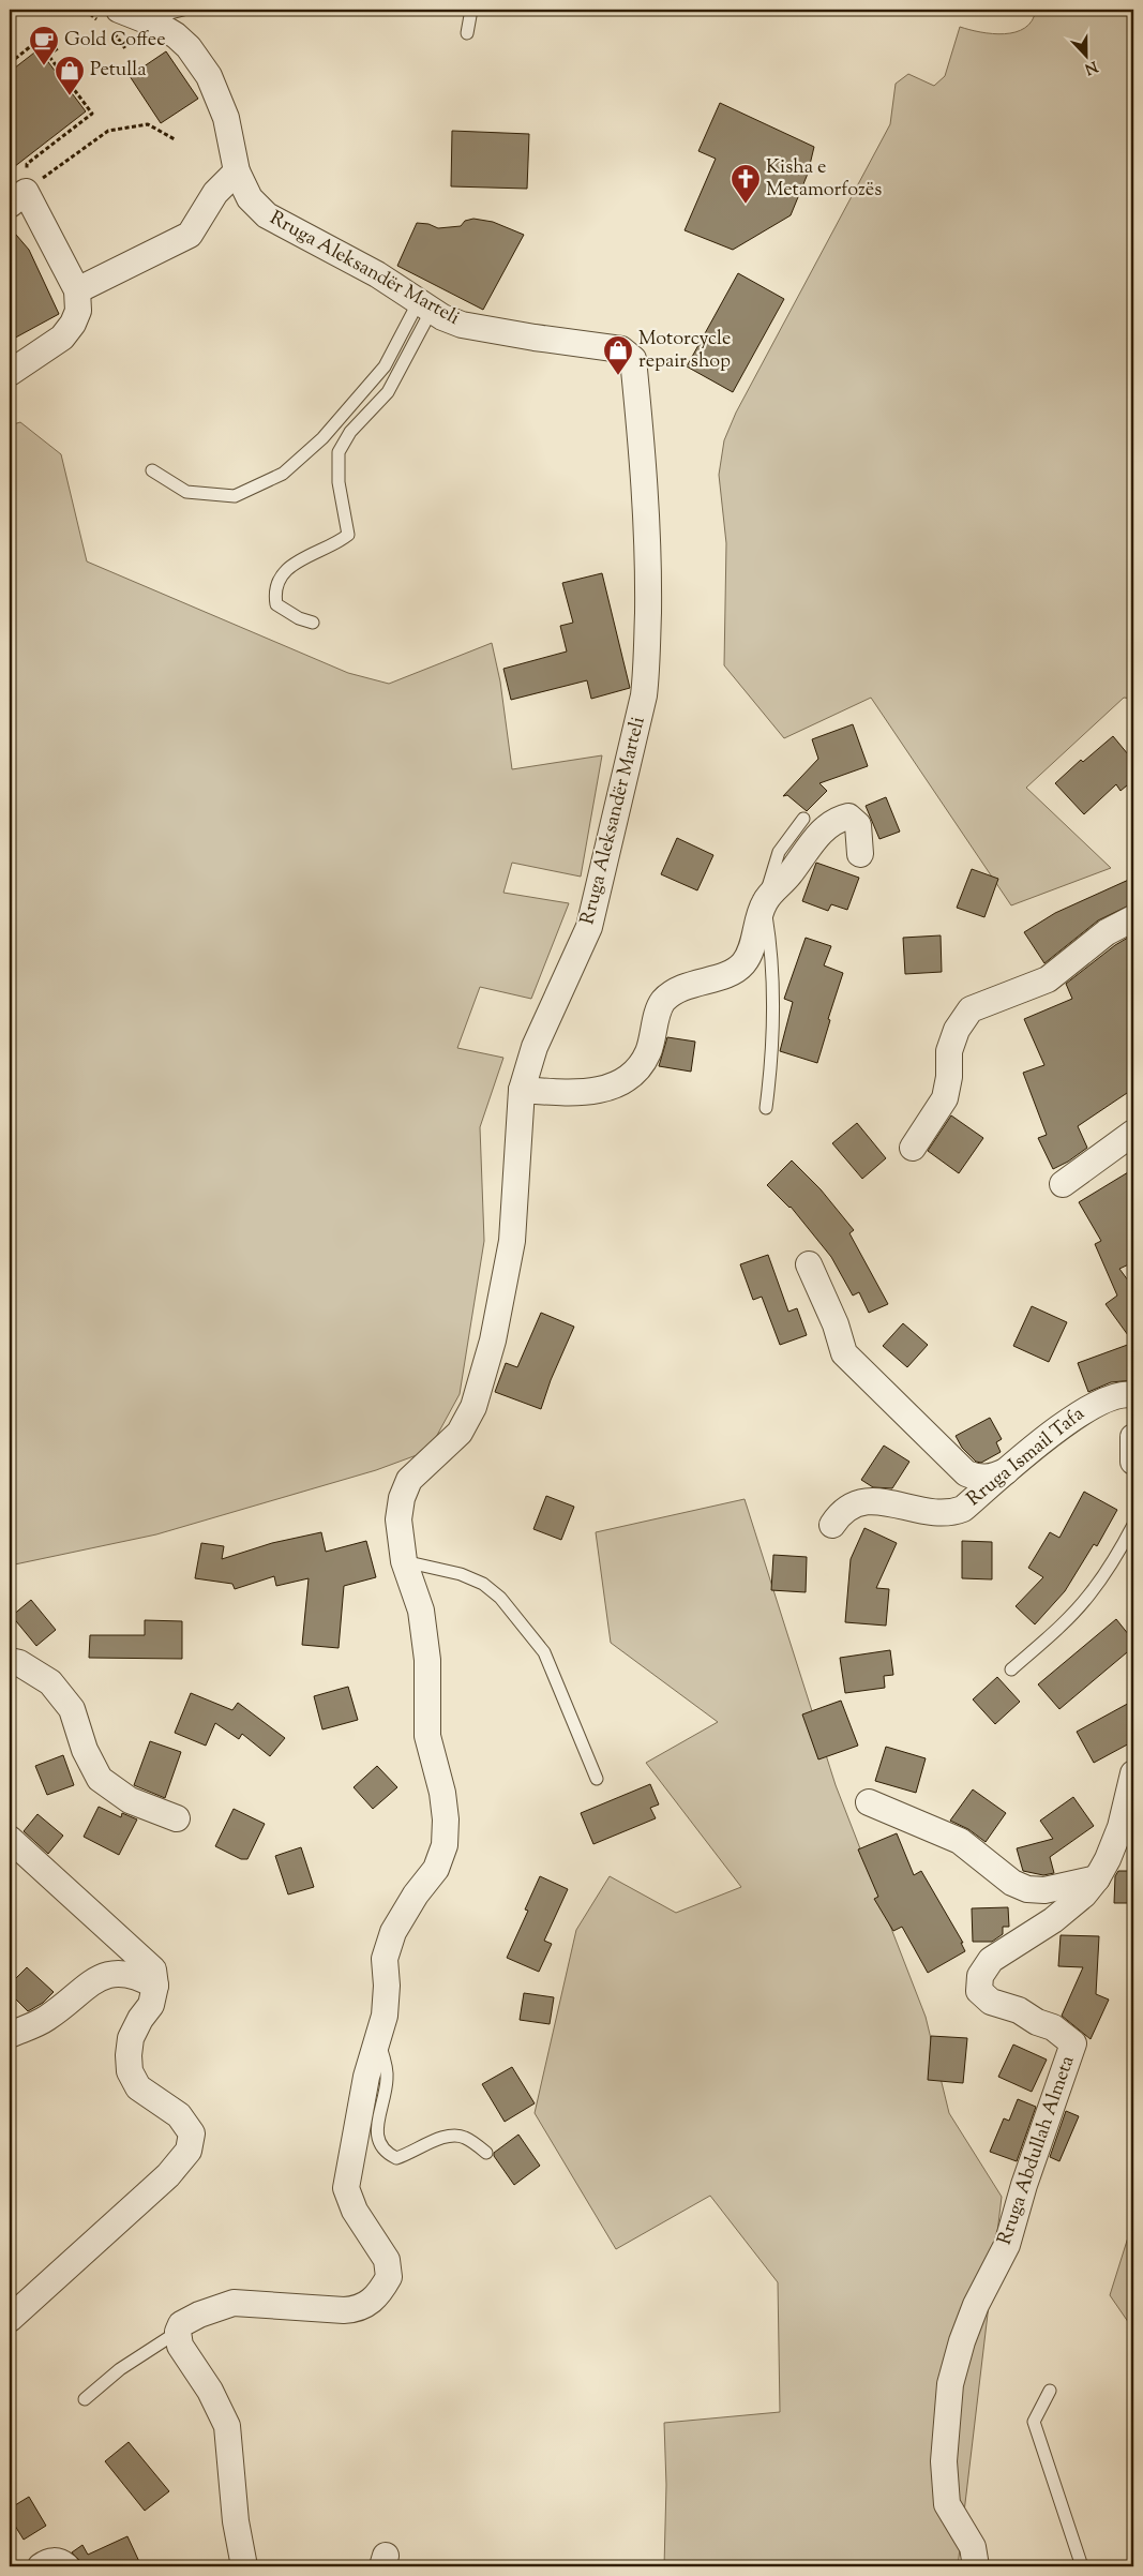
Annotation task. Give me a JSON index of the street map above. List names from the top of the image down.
{
  "streets": {
    "street": ["Rruga Aleksandër Marteli", "Rruga Ismail Tafa", "Rruga Abdullah Almeta"]
  },
  "places": {
    "cafe": ["Gold Coffee"],
    "shop": ["Petulla", "Motorcycle repair shop"],
    "church": ["Kisha e Metamorfozës"]
  },
  "north": "bottom"
}
